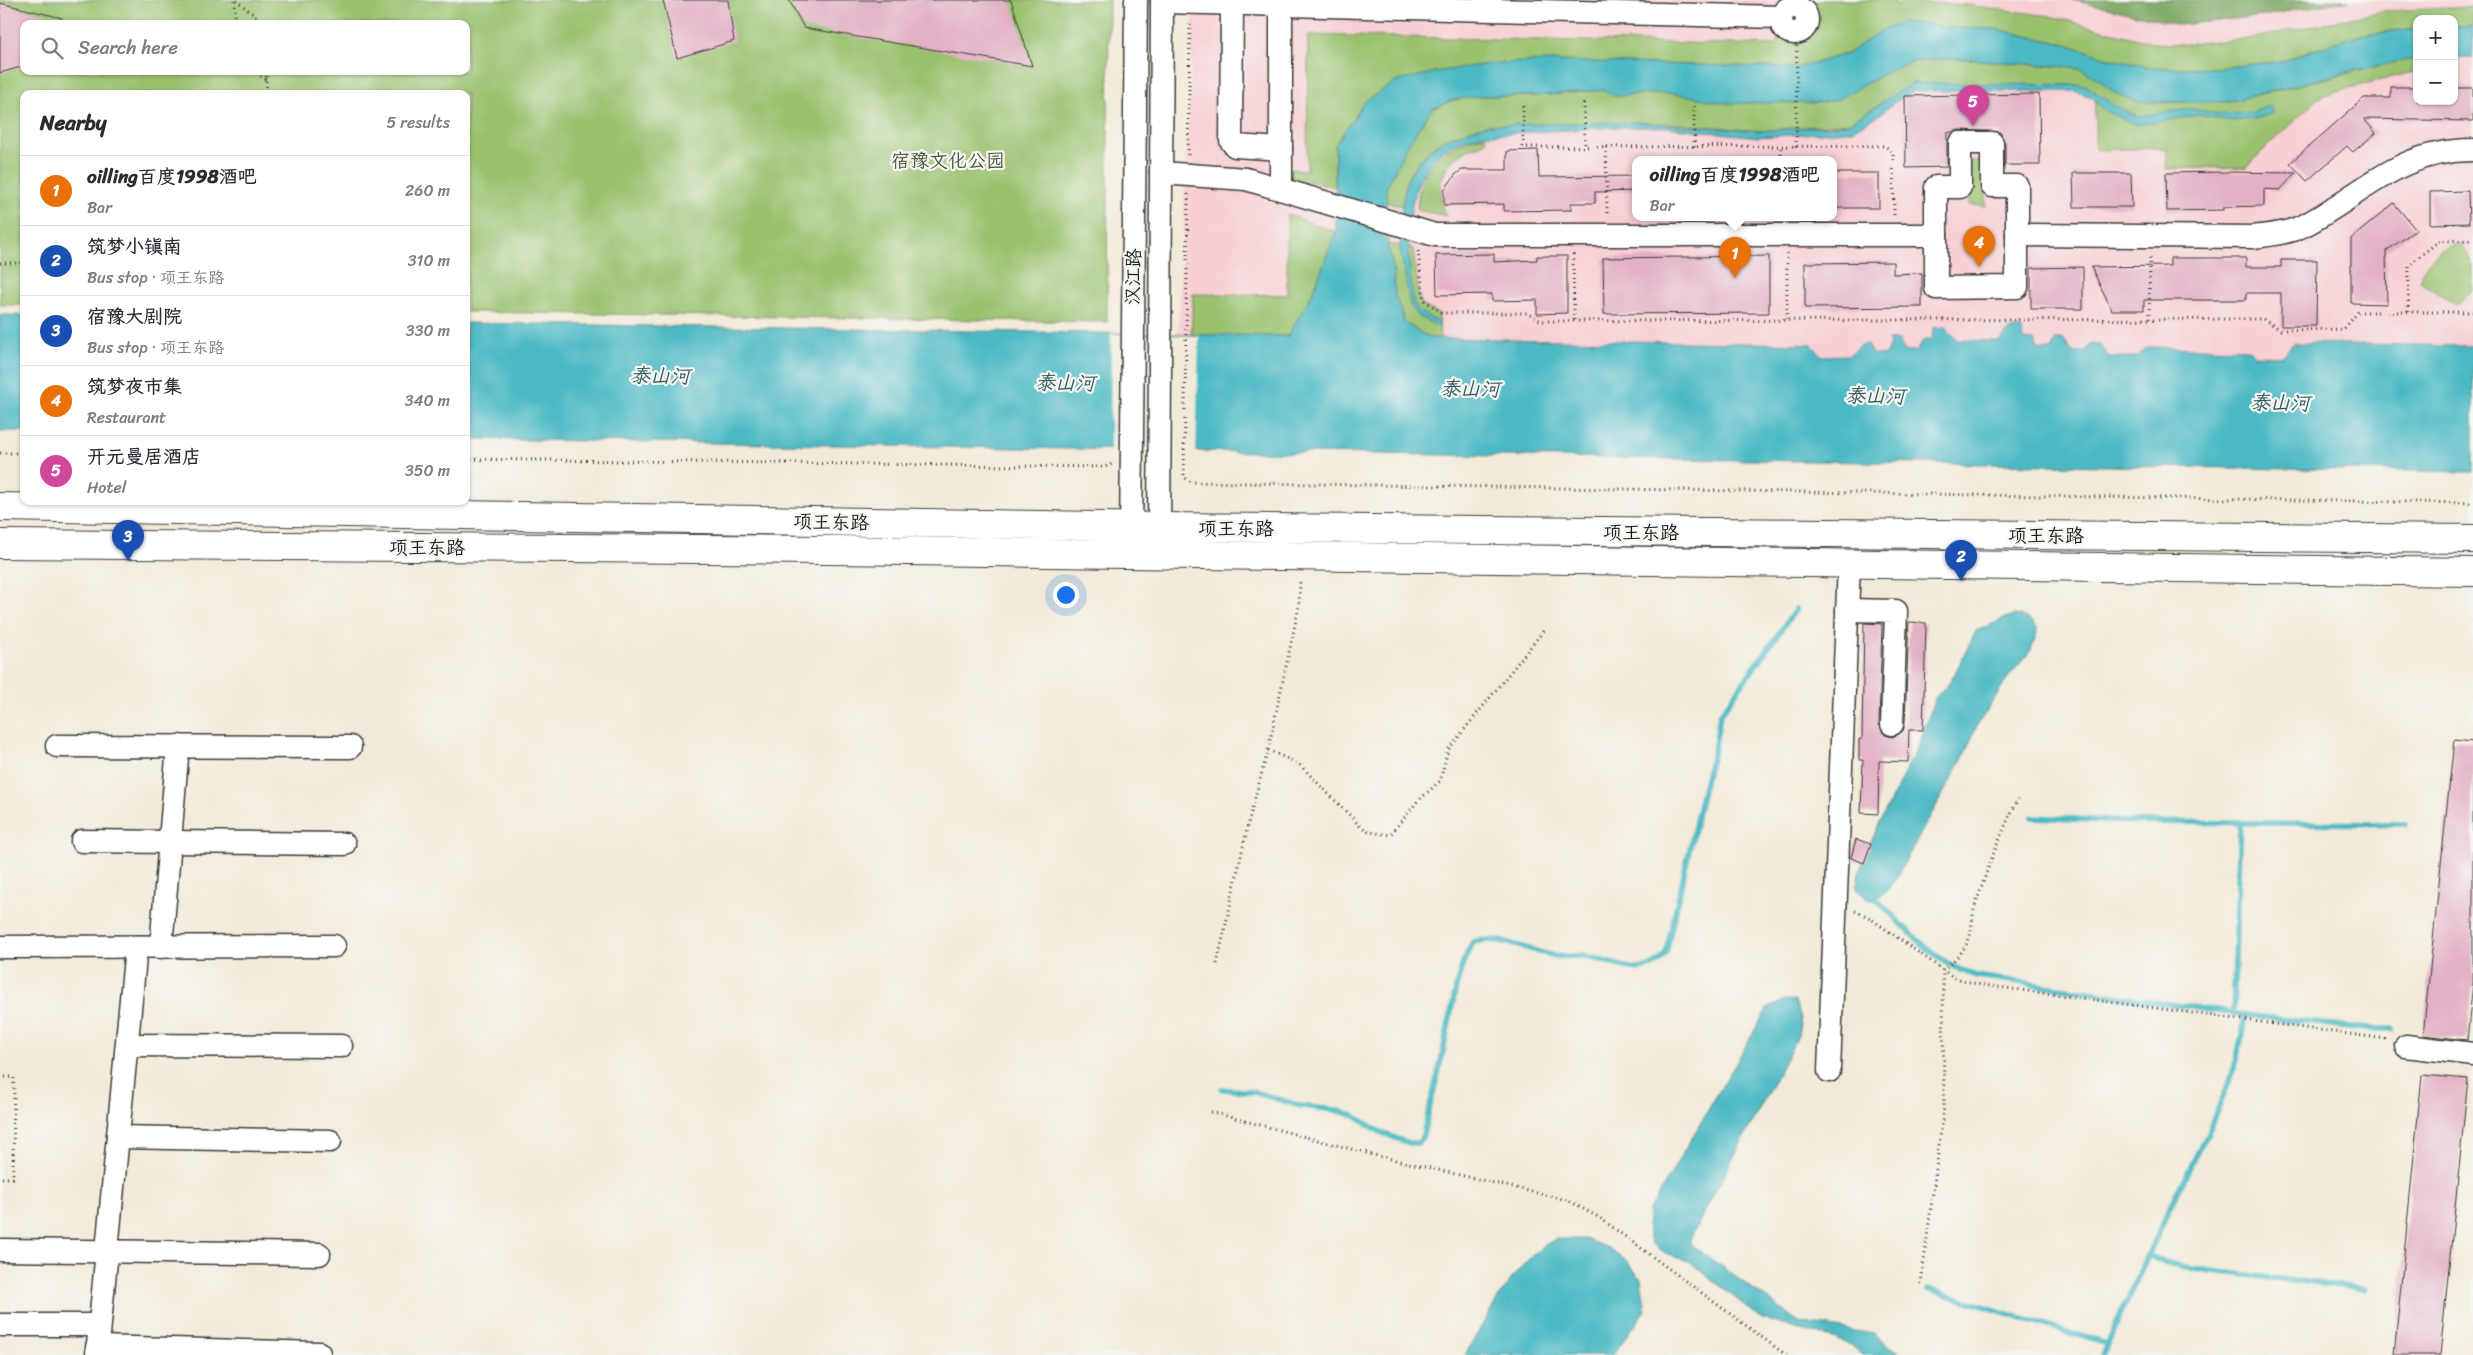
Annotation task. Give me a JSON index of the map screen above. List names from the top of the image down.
{
  "streets": {
    "main road": ["项王东路"],
    "street": ["汉江路"]
  },
  "crossings": [
    ["汉江路", "项王东路"]
  ],
  "water": ["泰山河"],
  "parks": ["宿豫文化公园"],
  "page": {
    "map_buttons": ["+", "−"],
    "search": "Search here",
    "pins": [
      "5",
      "4",
      "1",
      "3",
      "2"
    ],
    "heading": ["Nearby", "5 results"],
    "list": [
      {
        "mark": "1",
        "name": "oilling百度1998酒吧",
        "note": "Bar",
        "value": "260 m"
      },
      {
        "mark": "2",
        "name": "筑梦小镇南",
        "note": "Bus stop · 项王东路",
        "value": "310 m"
      },
      {
        "mark": "3",
        "name": "宿豫大剧院",
        "note": "Bus stop · 项王东路",
        "value": "330 m"
      },
      {
        "mark": "4",
        "name": "筑梦夜市集",
        "note": "Restaurant",
        "value": "340 m"
      },
      {
        "mark": "5",
        "name": "开元曼居酒店",
        "note": "Hotel",
        "value": "350 m"
      }
    ],
    "popup": ["oilling百度1998酒吧", "Bar"]
  }
}
